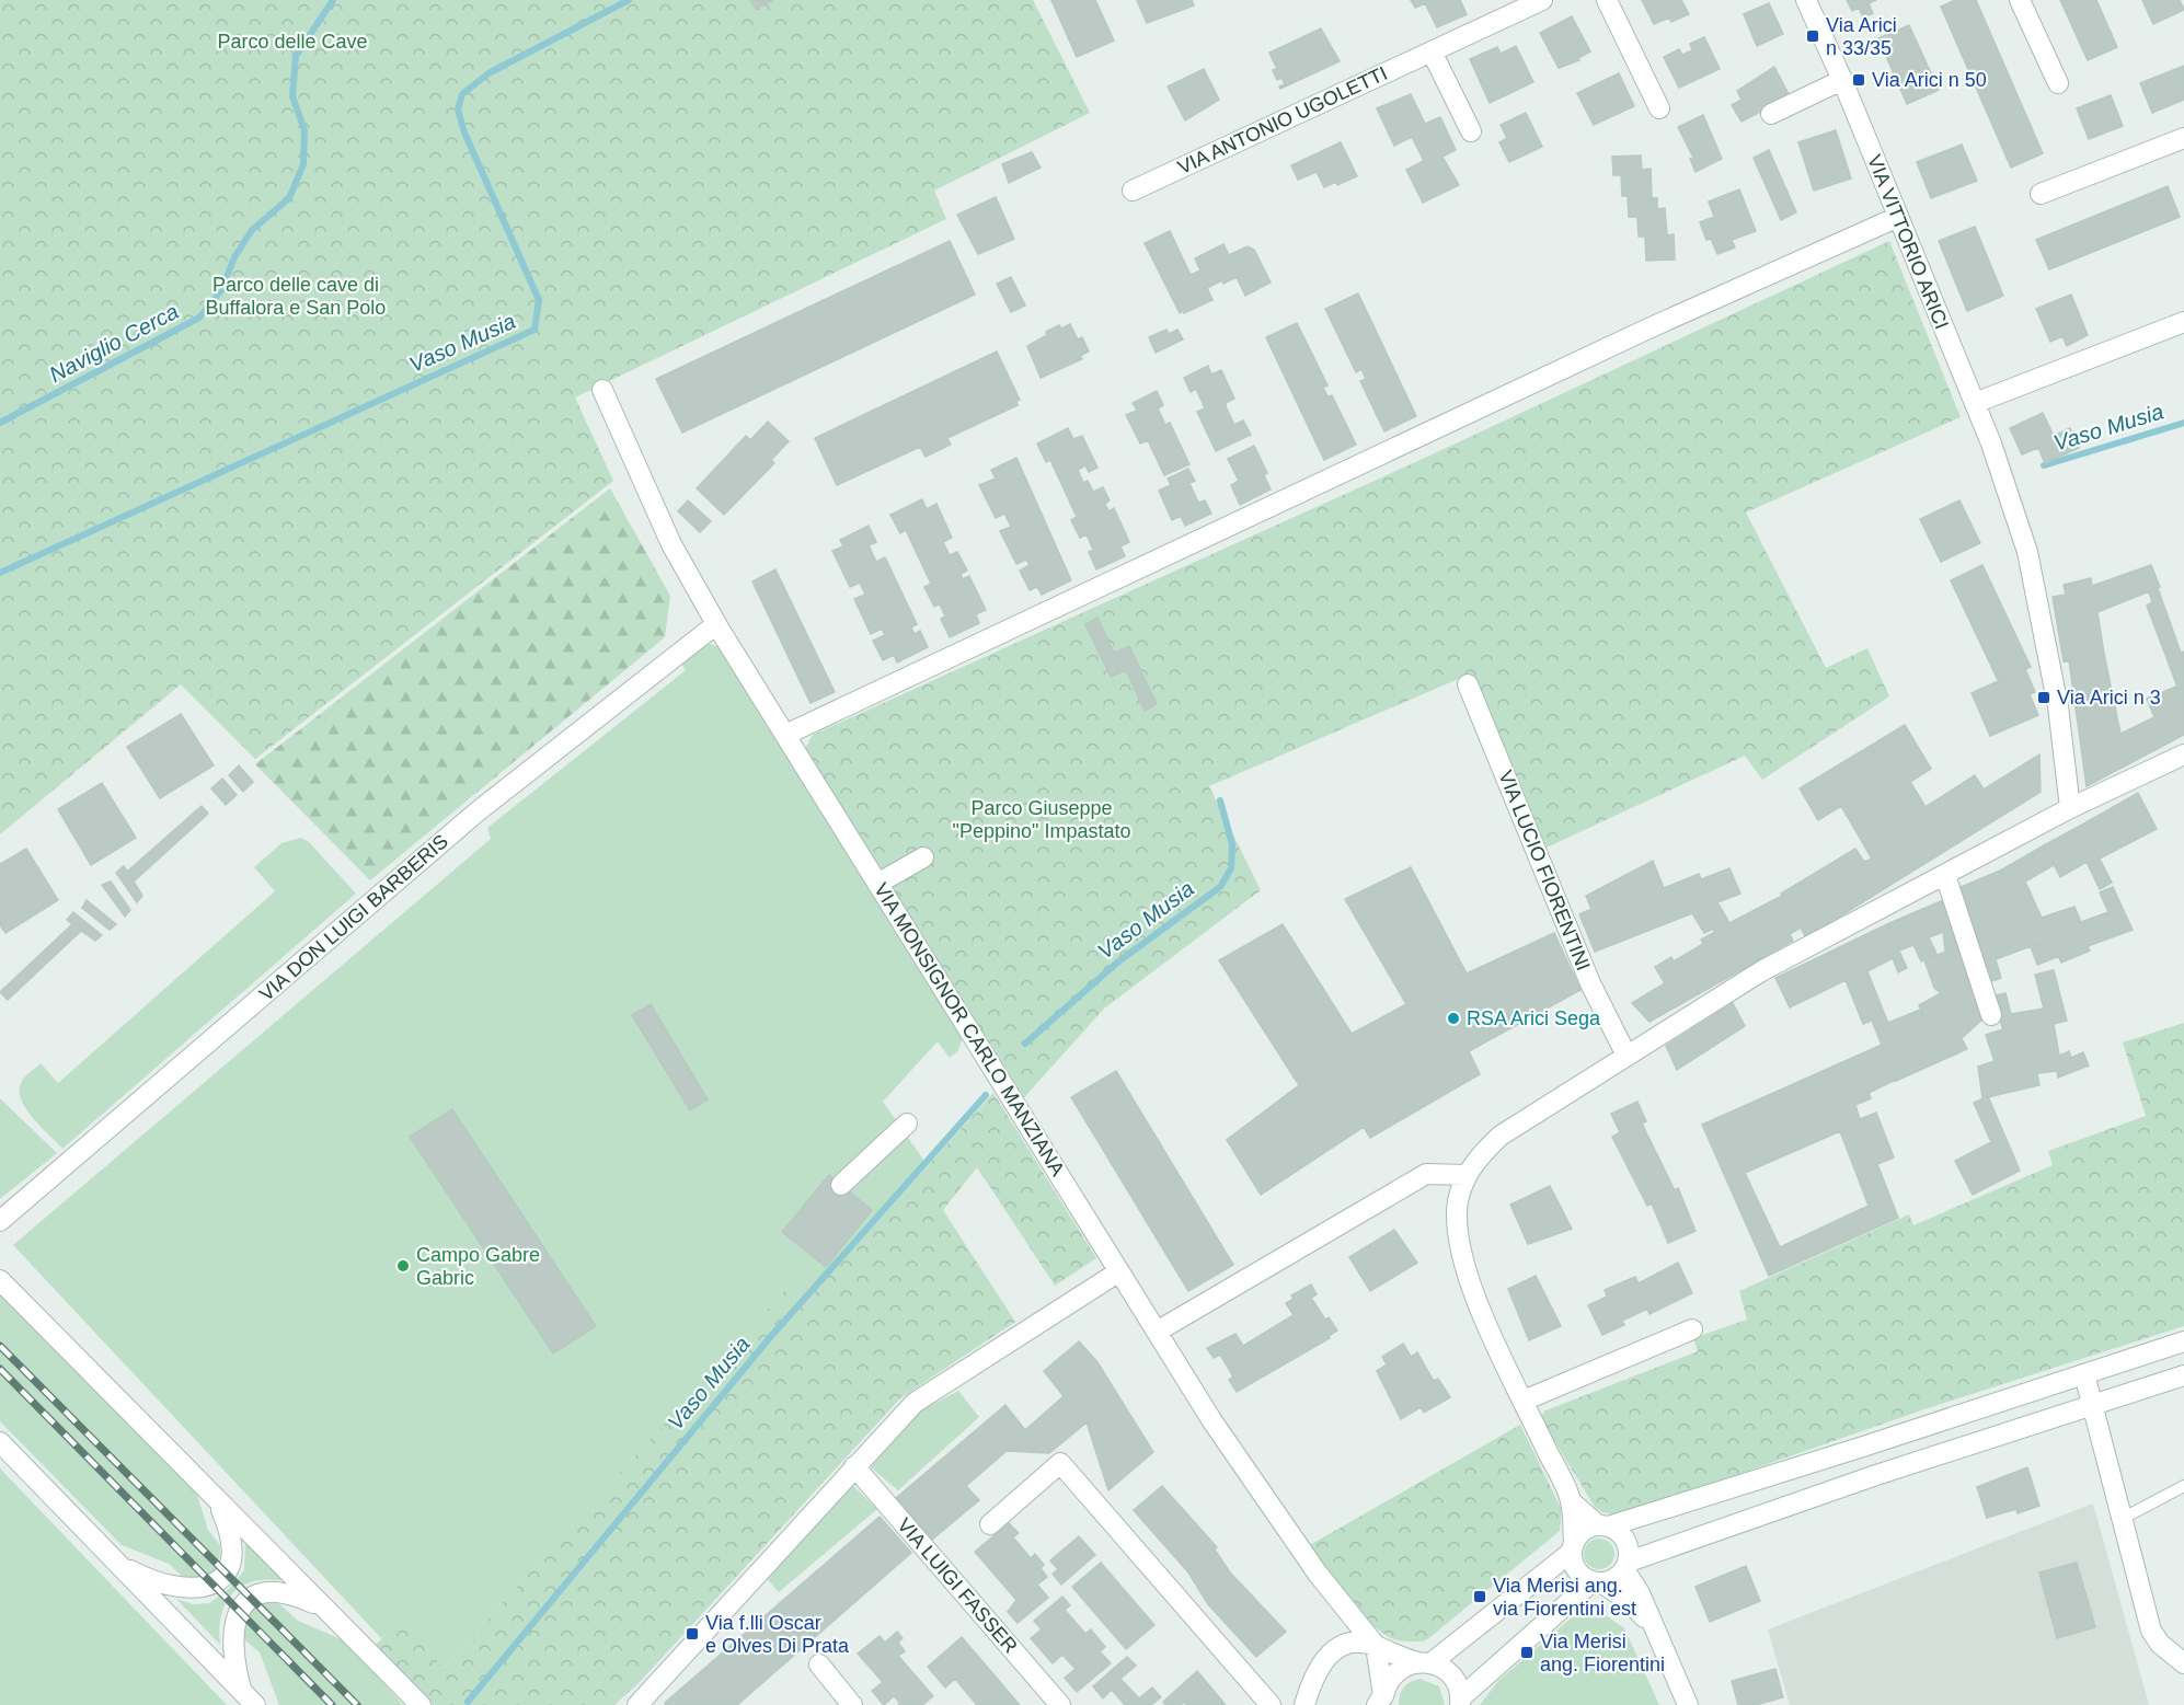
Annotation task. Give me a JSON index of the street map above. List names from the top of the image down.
{
  "streets": {
    "street": [
      "VIA ANTONIO UGOLETTI",
      "VIA VITTORIO ARICI",
      "VIA LUCIO FIORENTINI",
      "VIA DON LUIGI BARBERIS",
      "VIA MONSIGNOR CARLO MANZIANA",
      "VIA LUIGI FASSER"
    ]
  },
  "crossings": [
    ["VIA DON LUIGI BARBERIS", "VIA MONSIGNOR CARLO MANZIANA"]
  ],
  "water": ["Naviglio Cerca", "Vaso Musia"],
  "parks": ["Parco delle Cave", "Parco delle cave di Buffalora e San Polo", "Parco Giuseppe \"Peppino\" Impastato"],
  "places": {
    "transit": [
      "Via Arici n 33/35",
      "Via Arici n 50",
      "Via Arici n 3",
      "Via Merisi ang. via Fiorentini est",
      "Via f.lli Oscar e Olves Di Prata",
      "Via Merisi ang. Fiorentini"
    ],
    "other": ["RSA Arici Sega", "Campo Gabre Gabric"]
  }
}
